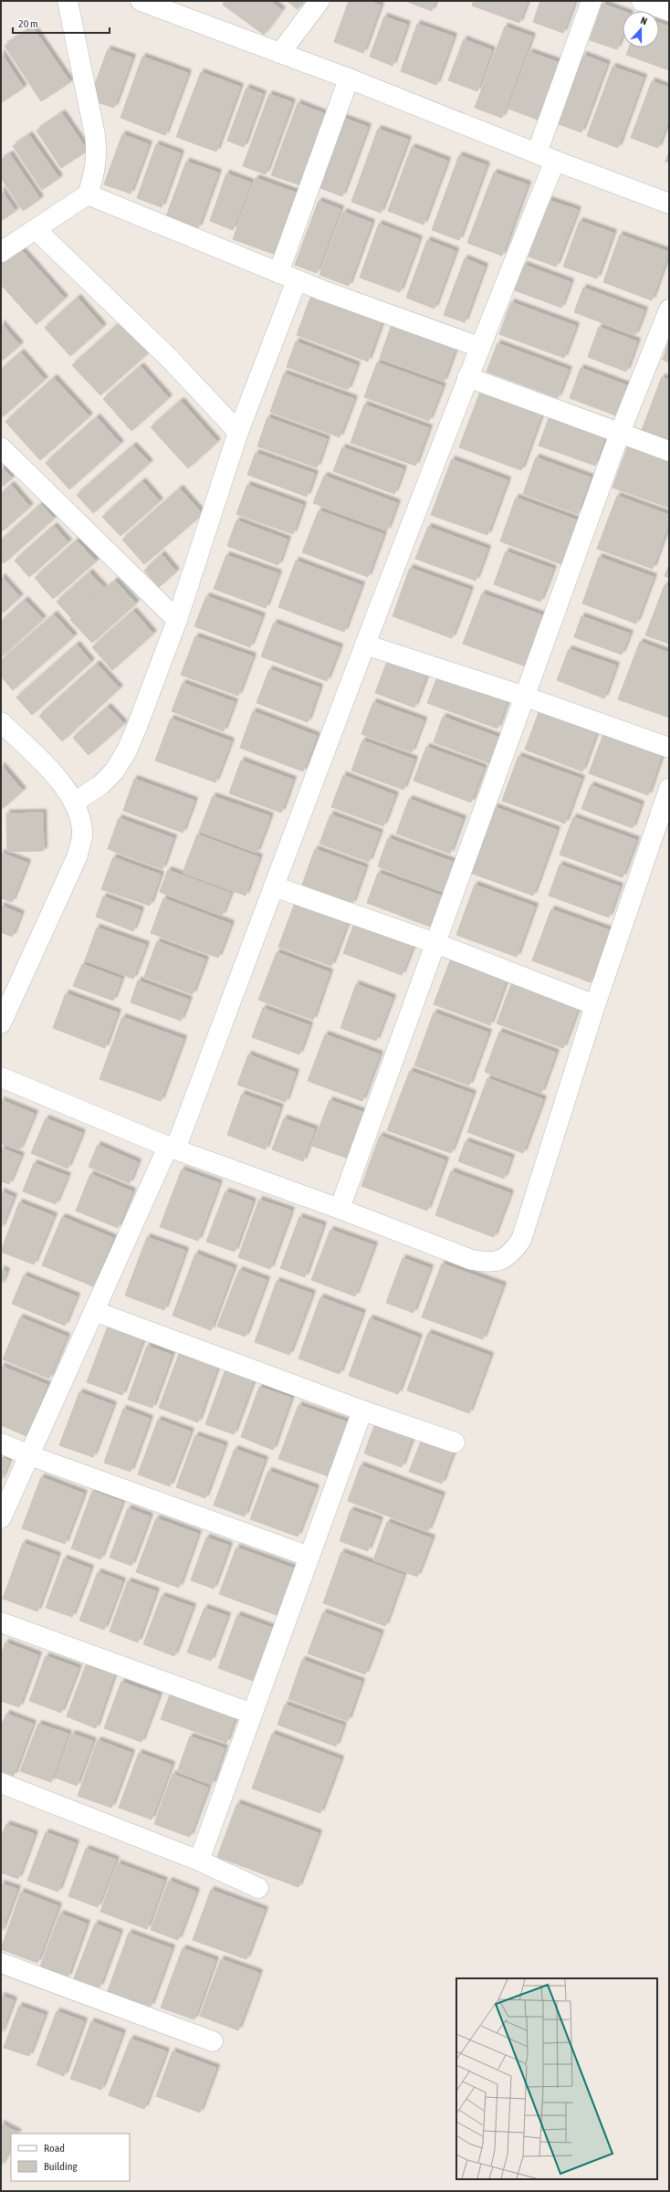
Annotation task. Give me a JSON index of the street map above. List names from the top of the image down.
{
  "legend": ["Road", "Building"],
  "scale_bar": "20 m",
  "north": "top"
}
